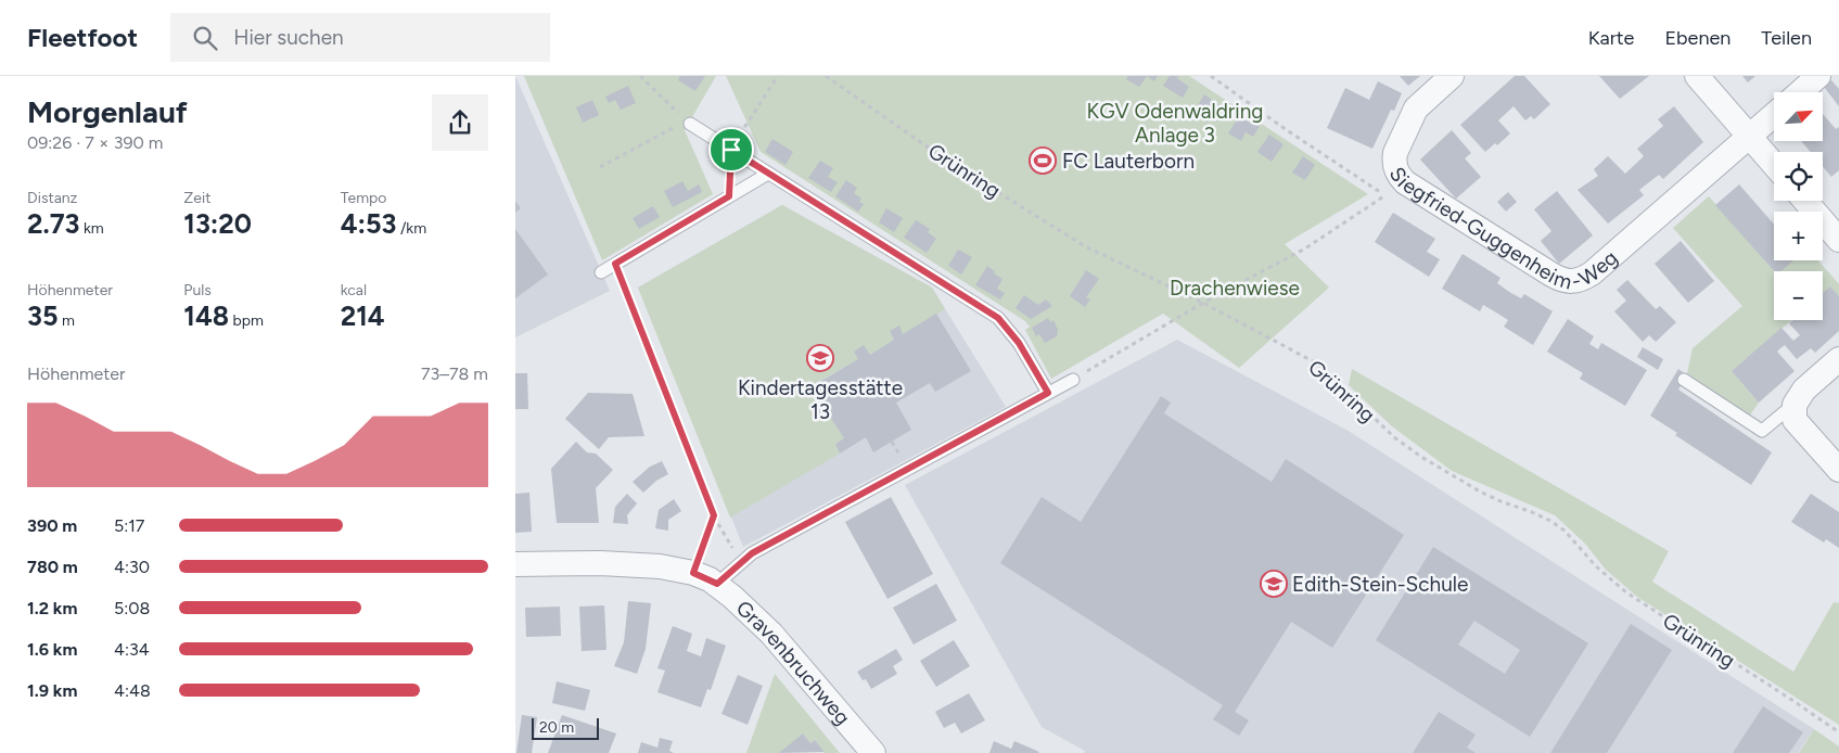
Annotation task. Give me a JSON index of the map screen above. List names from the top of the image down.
{
  "streets": {
    "street": ["Siegfried-Guggenheim-Weg", "Gravenbruchweg"],
    "path": ["Grünring"]
  },
  "parks": ["KGV Odenwaldring Anlage 3", "Drachenwiese"],
  "places": {
    "sports": ["FC Lauterborn"],
    "school or university": ["Kindertagesstätte 13", "Edith-Stein-Schule"]
  },
  "scale_bar": "20 m",
  "north": "top right",
  "page": {
    "header": "Fleetfoot",
    "search": "Hier suchen",
    "nav": ["Karte", "Ebenen", "Teilen"],
    "heading": ["Morgenlauf", "09:26 · 7 × 390 m"],
    "map_buttons": ["+", "−"],
    "stats": [
      ["Distanz", "2.73 km"],
      ["Zeit", "13:20"],
      ["Tempo", "4:53 /km"],
      ["Höhenmeter", "35 m"],
      ["Puls", "148 bpm"],
      ["kcal", "214"]
    ],
    "chart": ["Höhenmeter", "73–78 m"],
    "list": [
      {
        "name": "390 m",
        "note": "5:17"
      },
      {
        "name": "780 m",
        "note": "4:30"
      },
      {
        "name": "1.2 km",
        "note": "5:08"
      },
      {
        "name": "1.6 km",
        "note": "4:34"
      },
      {
        "name": "1.9 km",
        "note": "4:48"
      }
    ],
    "scale": "20 m"
  }
}
